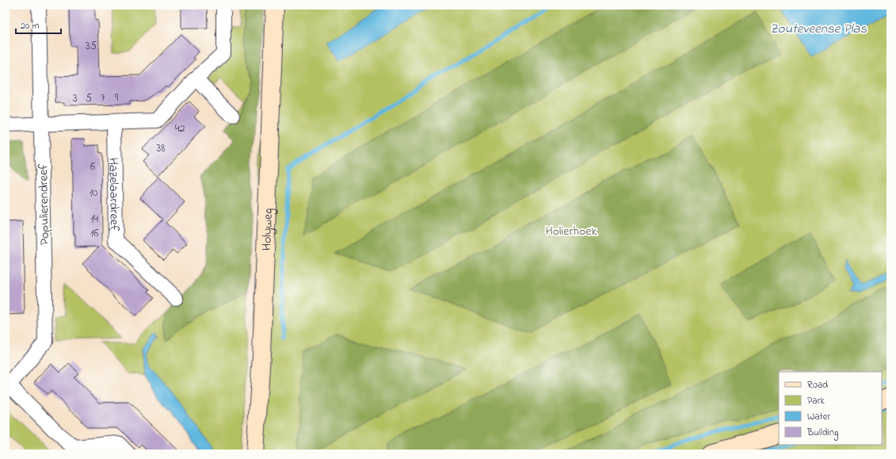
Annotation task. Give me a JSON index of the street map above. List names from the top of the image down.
{
  "streets": {
    "street": ["Hazelaardreef", "Populierendreef", "Holyweg"]
  },
  "water": ["Zouteveense Plas"],
  "parks": ["Holierhoek"],
  "house_numbers": [
    "35",
    "7",
    "9",
    "3",
    "5",
    "42",
    "38",
    "6",
    "10",
    "14",
    "16"
  ],
  "legend": [
    "Road",
    "Park",
    "Water",
    "Building"
  ],
  "scale_bar": "20 m"
}
